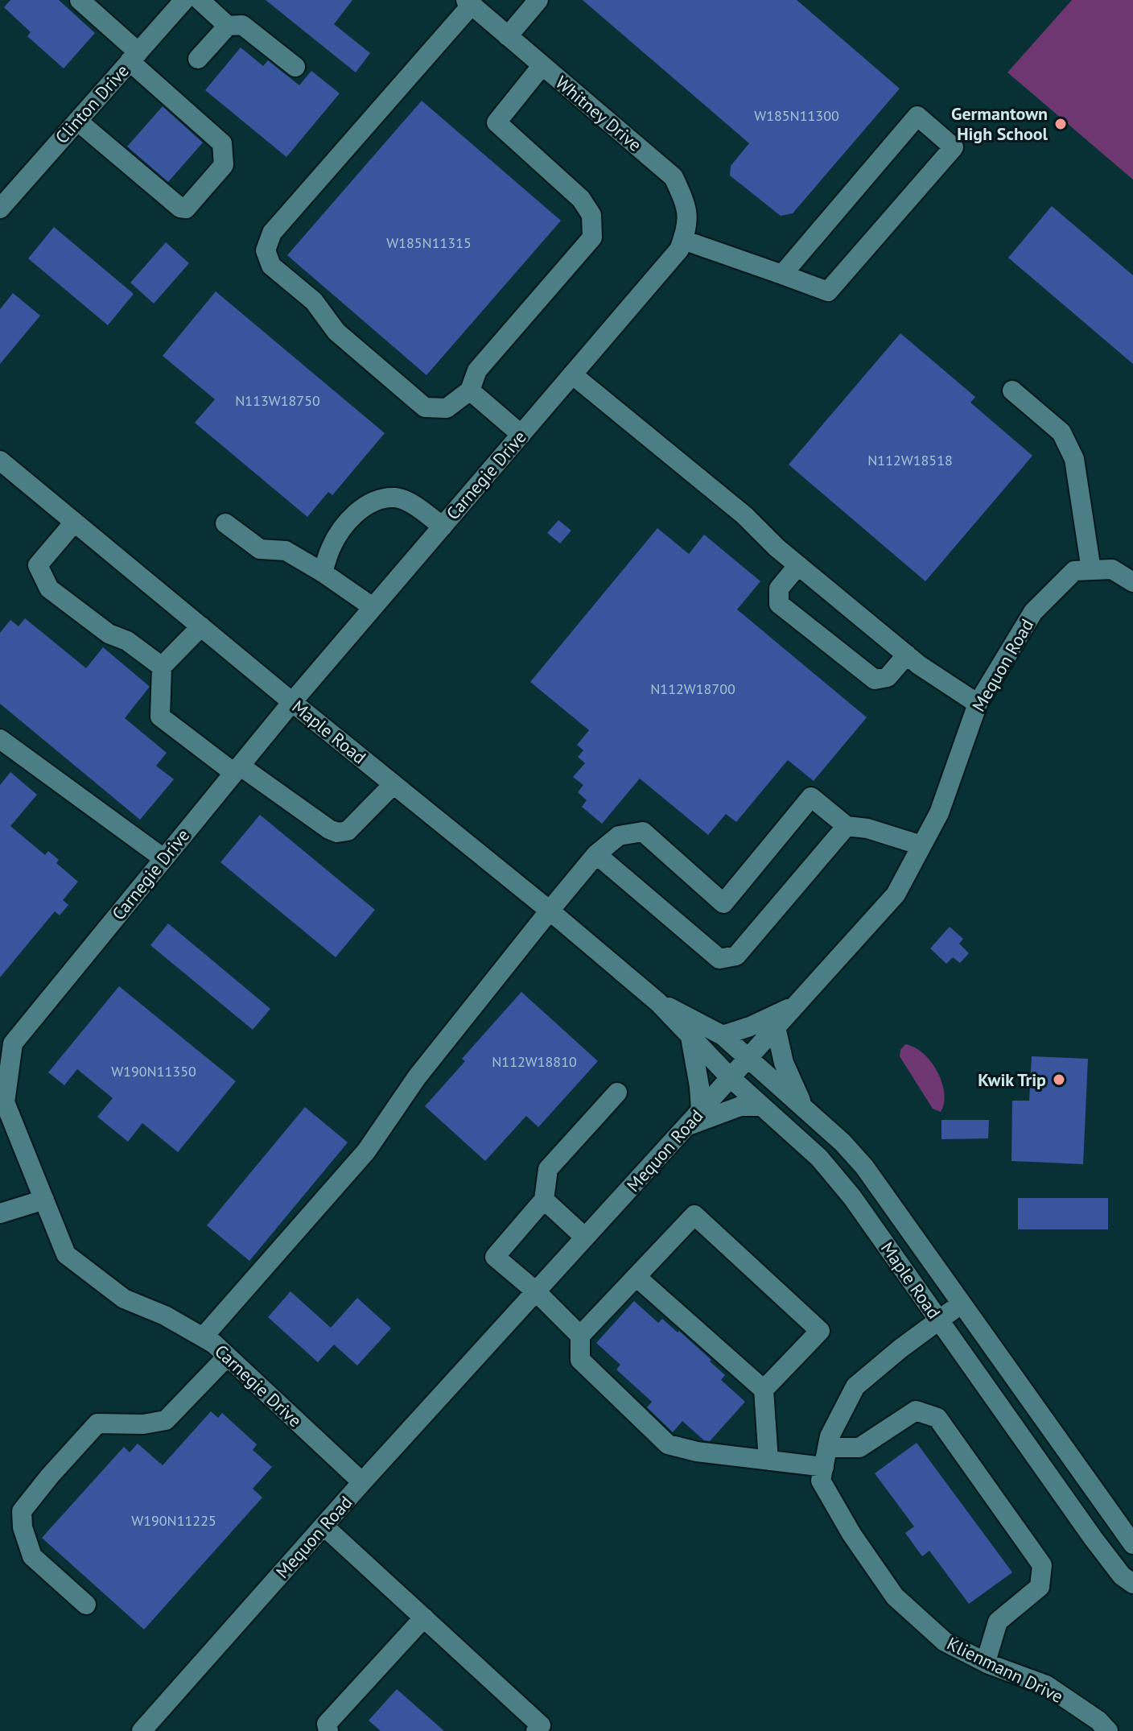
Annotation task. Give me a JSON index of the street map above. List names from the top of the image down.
{
  "streets": {
    "street": [
      "Clinton Drive",
      "Whitney Drive",
      "Carnegie Drive",
      "Mequon Road",
      "Maple Road",
      "Klienmann Drive"
    ]
  },
  "crossings": [
    ["Whitney Drive", "Carnegie Drive"],
    ["Carnegie Drive", "Mequon Road"],
    ["Carnegie Drive", "Maple Road"],
    ["Mequon Road", "Maple Road"],
    ["Maple Road", "Klienmann Drive"]
  ],
  "places": ["Germantown High School", "Kwik Trip"],
  "house_numbers": [
    "W185N11300",
    "W185N11315",
    "N113W18750",
    "N112W18518",
    "N112W18700",
    "N112W18810",
    "W190N11350",
    "W190N11225"
  ]
}
